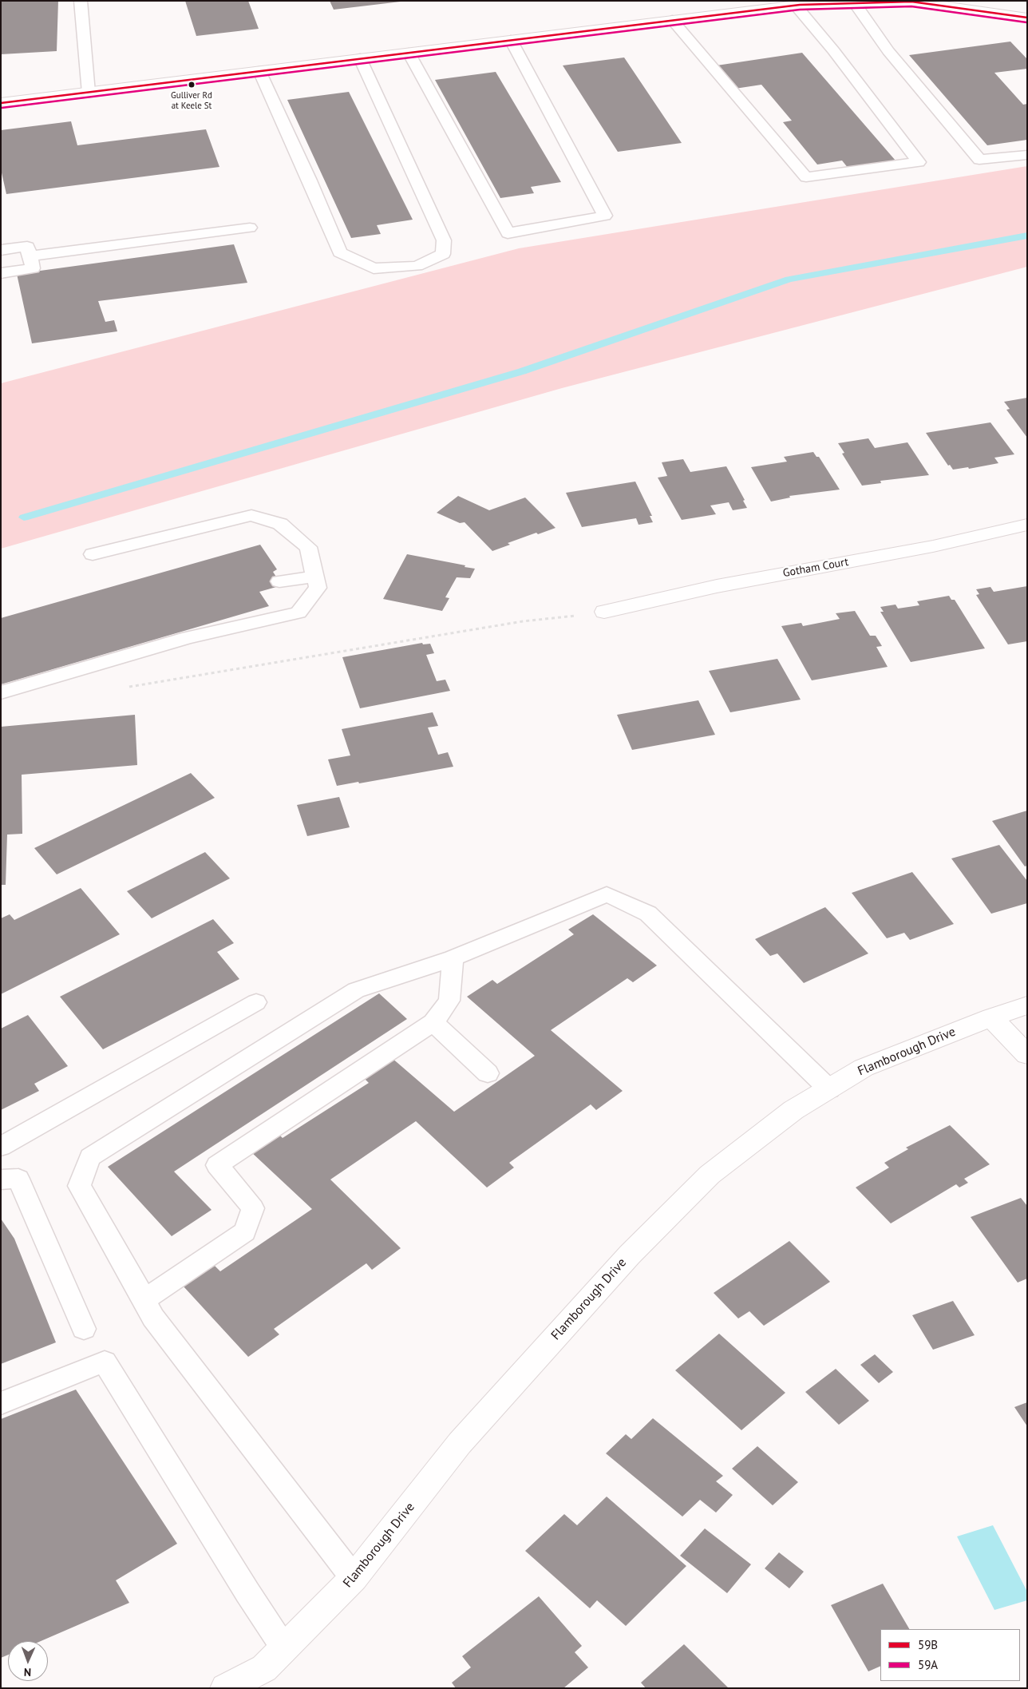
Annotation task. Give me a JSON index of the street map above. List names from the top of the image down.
{
  "streets": {
    "street": ["Gotham Court", "Flamborough Drive"]
  },
  "places": ["Gulliver Rd at Keele St"],
  "lines": ["transit line 59B", "transit line 59A"],
  "legend": ["59B", "59A"],
  "north": "bottom"
}
